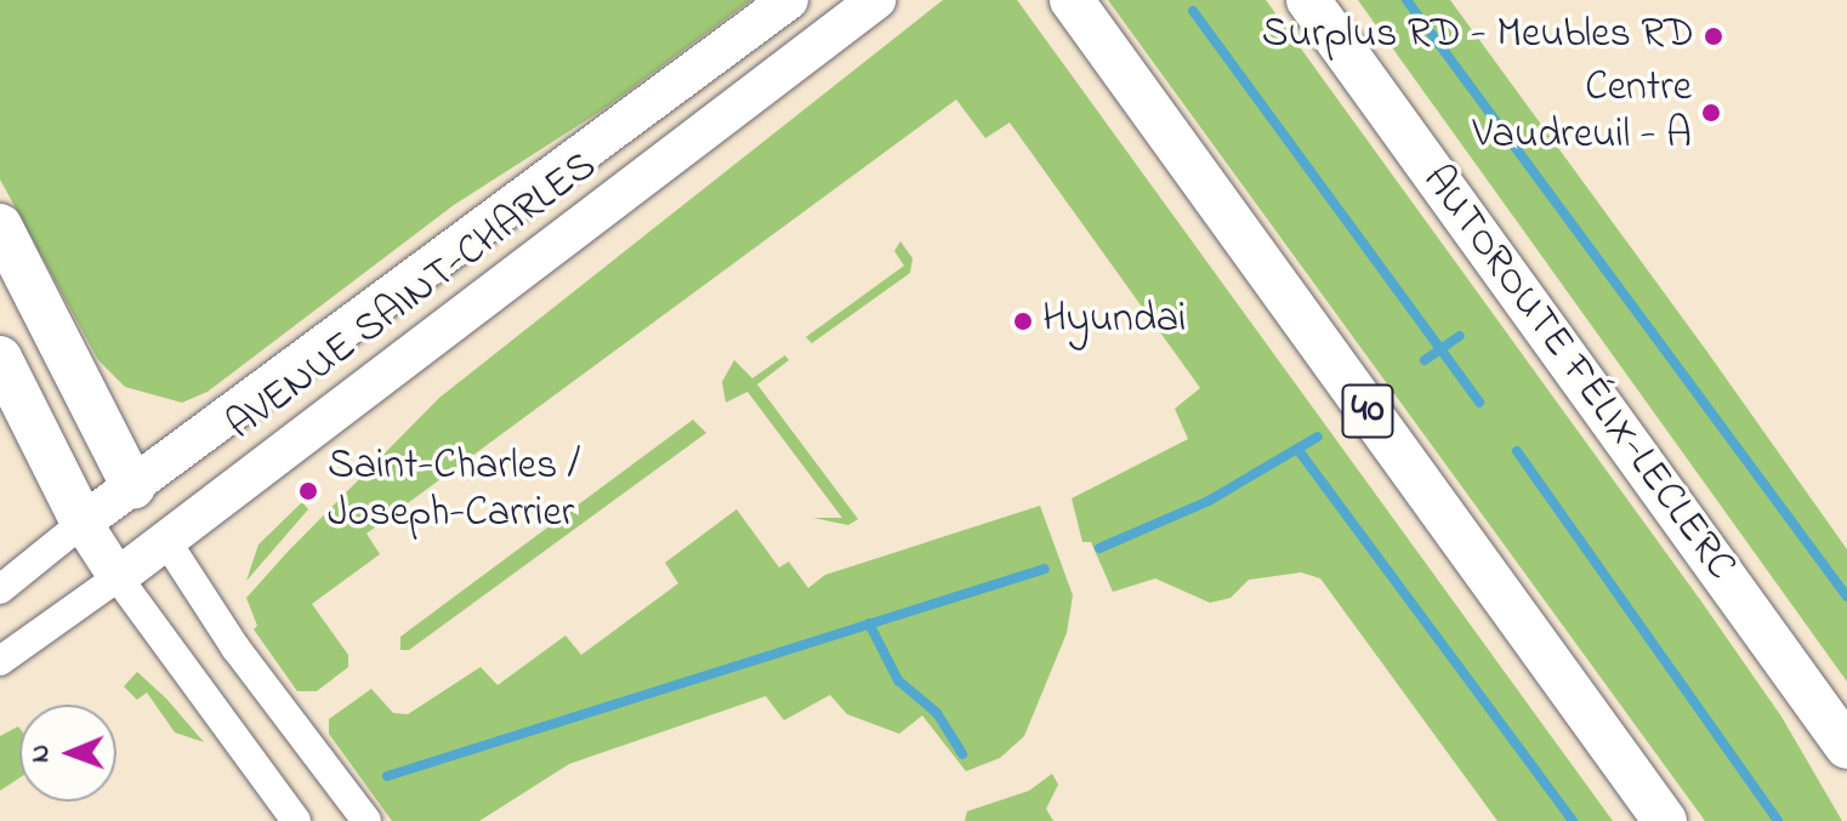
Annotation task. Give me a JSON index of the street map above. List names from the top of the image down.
{
  "streets": {
    "highway": ["AUTOROUTE FÉLIX-LECLERC", "40"],
    "main road": ["AVENUE SAINT-CHARLES"]
  },
  "places": [
    "Surplus RD - Meubles RD",
    "Centre Vaudreuil - A",
    "Hyundai",
    "Saint-Charles / Joseph-Carrier"
  ],
  "north": "left"
}
